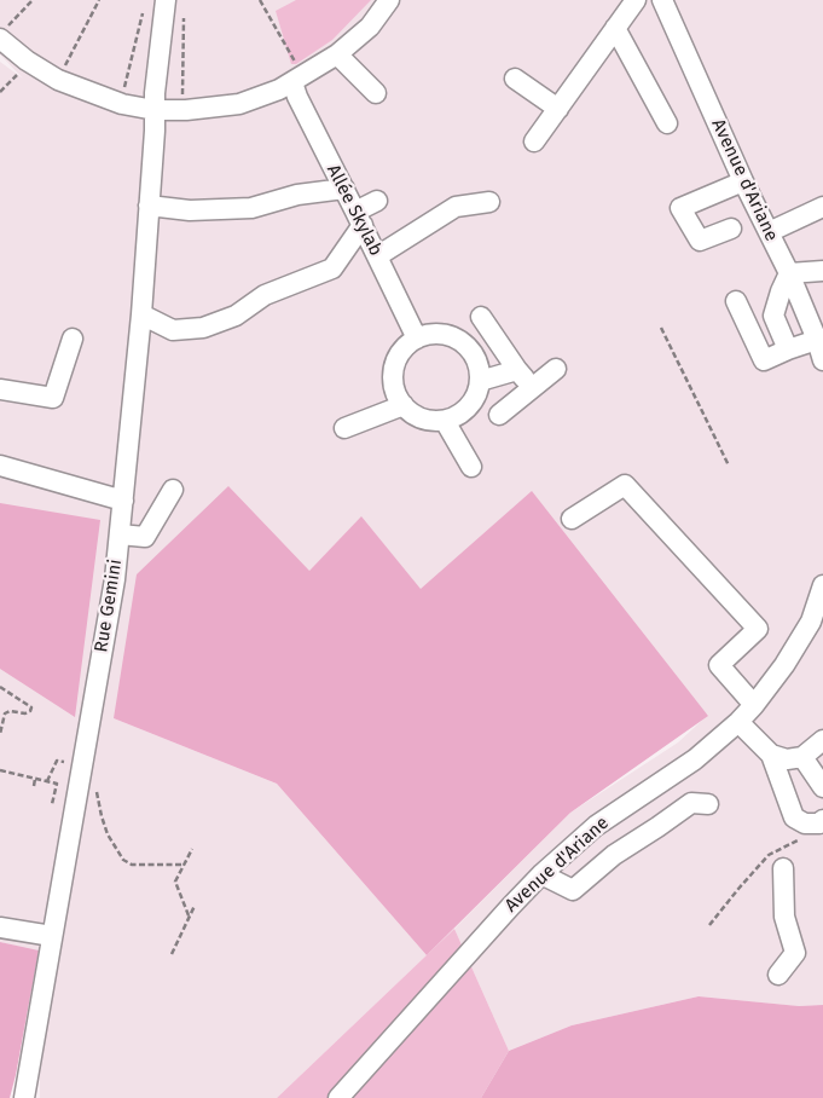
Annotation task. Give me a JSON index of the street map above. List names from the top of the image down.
{
  "streets": {
    "street": ["Avenue d'Ariane", "Allée Skylab", "Rue Gemini"]
  }
}
